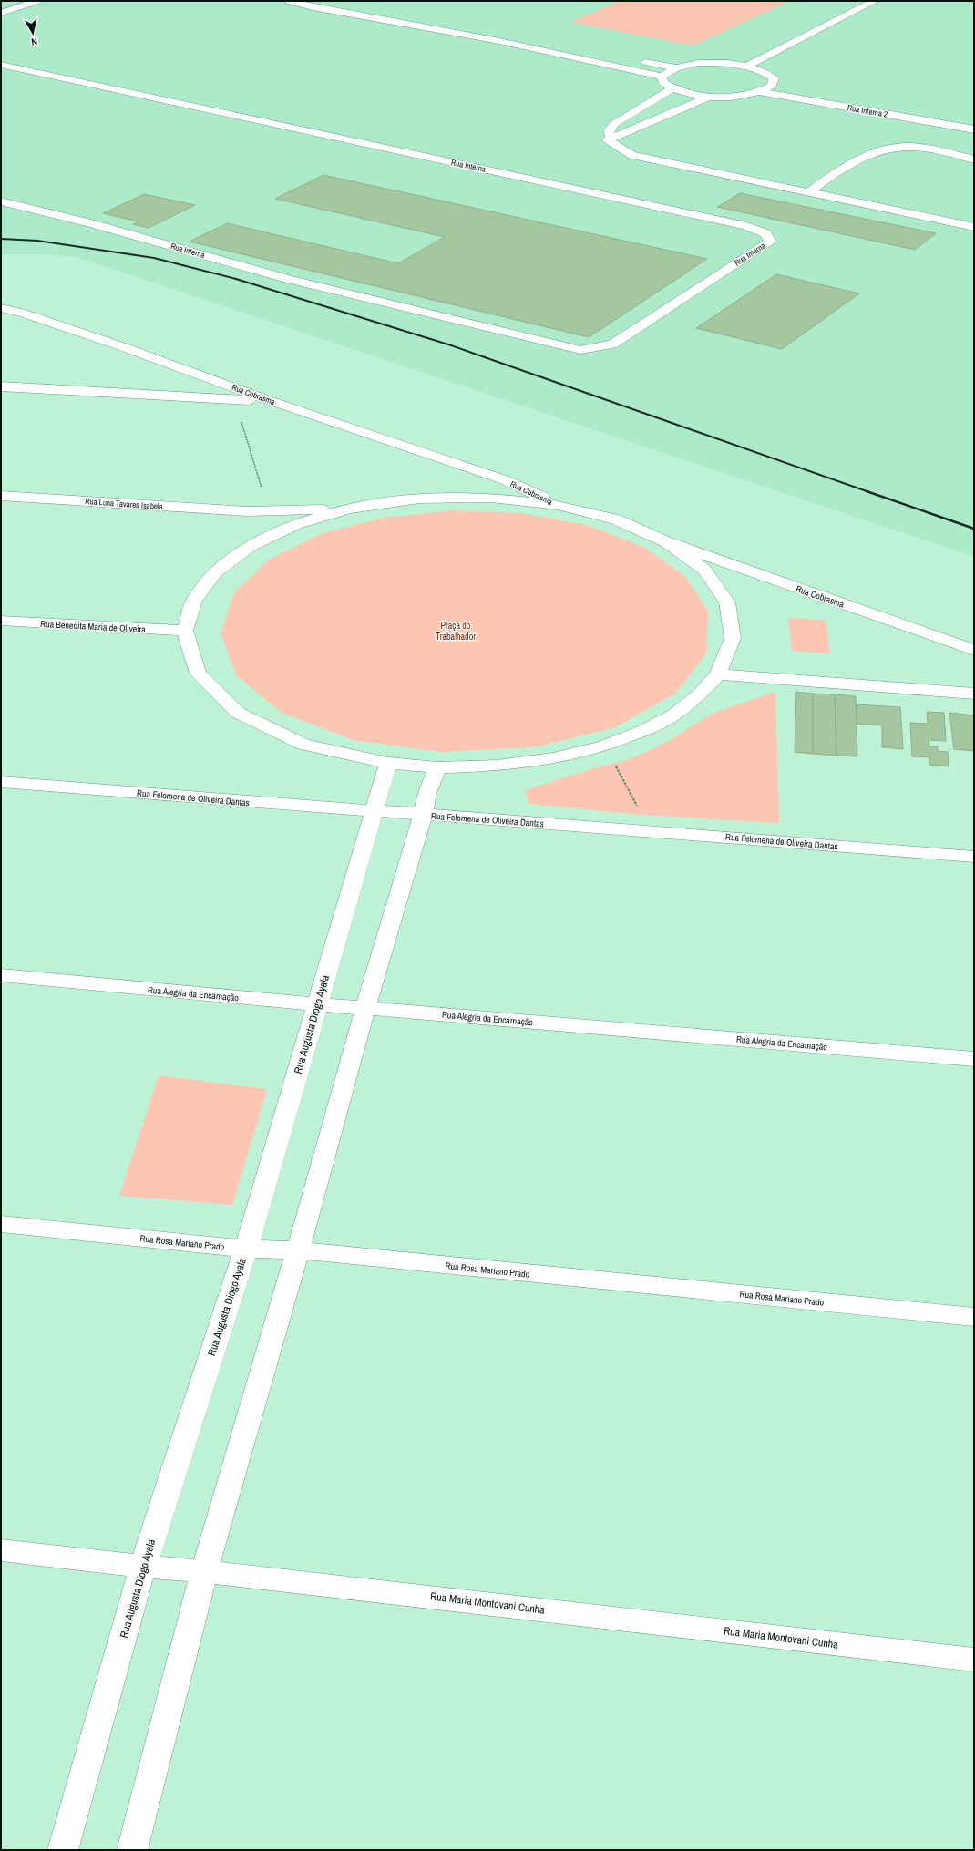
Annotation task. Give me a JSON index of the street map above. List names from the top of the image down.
{
  "streets": {
    "street": [
      "Rua Interna 2",
      "Rua Interna",
      "Rua Cobrasma",
      "Rua Luna Tavares Isabela",
      "Rua Benedita Maria de Oliveira",
      "Rua Felomena de Oliveira Dantas",
      "Rua Alegria da Encarnação",
      "Rua Augusta Diogo Ayala",
      "Rua Rosa Mariano Prado",
      "Rua Maria Montovani Cunha"
    ]
  },
  "crossings": [
    ["Rua Felomena de Oliveira Dantas", "Rua Augusta Diogo Ayala"],
    ["Rua Alegria da Encarnação", "Rua Augusta Diogo Ayala"],
    ["Rua Augusta Diogo Ayala", "Rua Rosa Mariano Prado"],
    ["Rua Augusta Diogo Ayala", "Rua Maria Montovani Cunha"]
  ],
  "parks": ["Praça do Trabalhador"],
  "north": "bottom"
}
